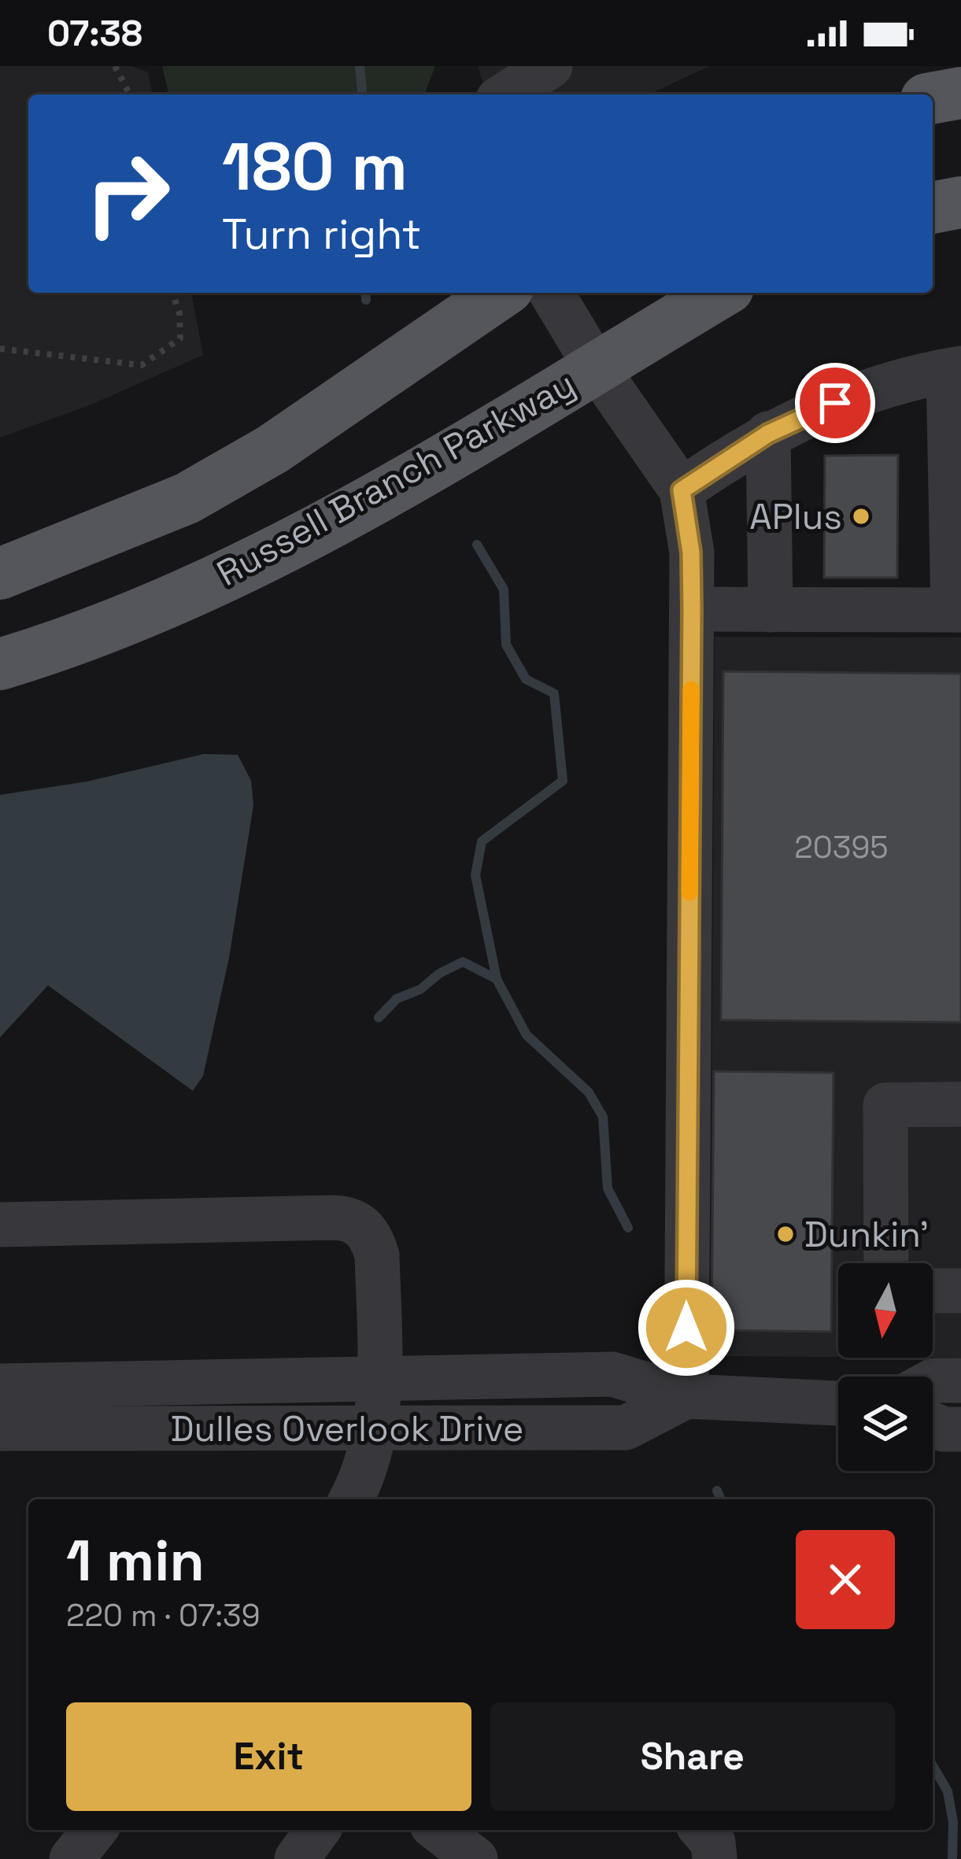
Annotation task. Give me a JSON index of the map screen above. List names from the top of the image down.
{
  "streets": {
    "main road": ["Russell Branch Parkway"],
    "street": ["Dulles Overlook Drive"]
  },
  "places": ["APlus", "Dunkin'"],
  "house_numbers": ["20395"],
  "north": "bottom",
  "page": {
    "status": "07:38",
    "turn": ["180 m", "Turn right"],
    "heading": ["1 min", "220 m · 07:39"],
    "buttons": ["Exit", "Share"]
  }
}
